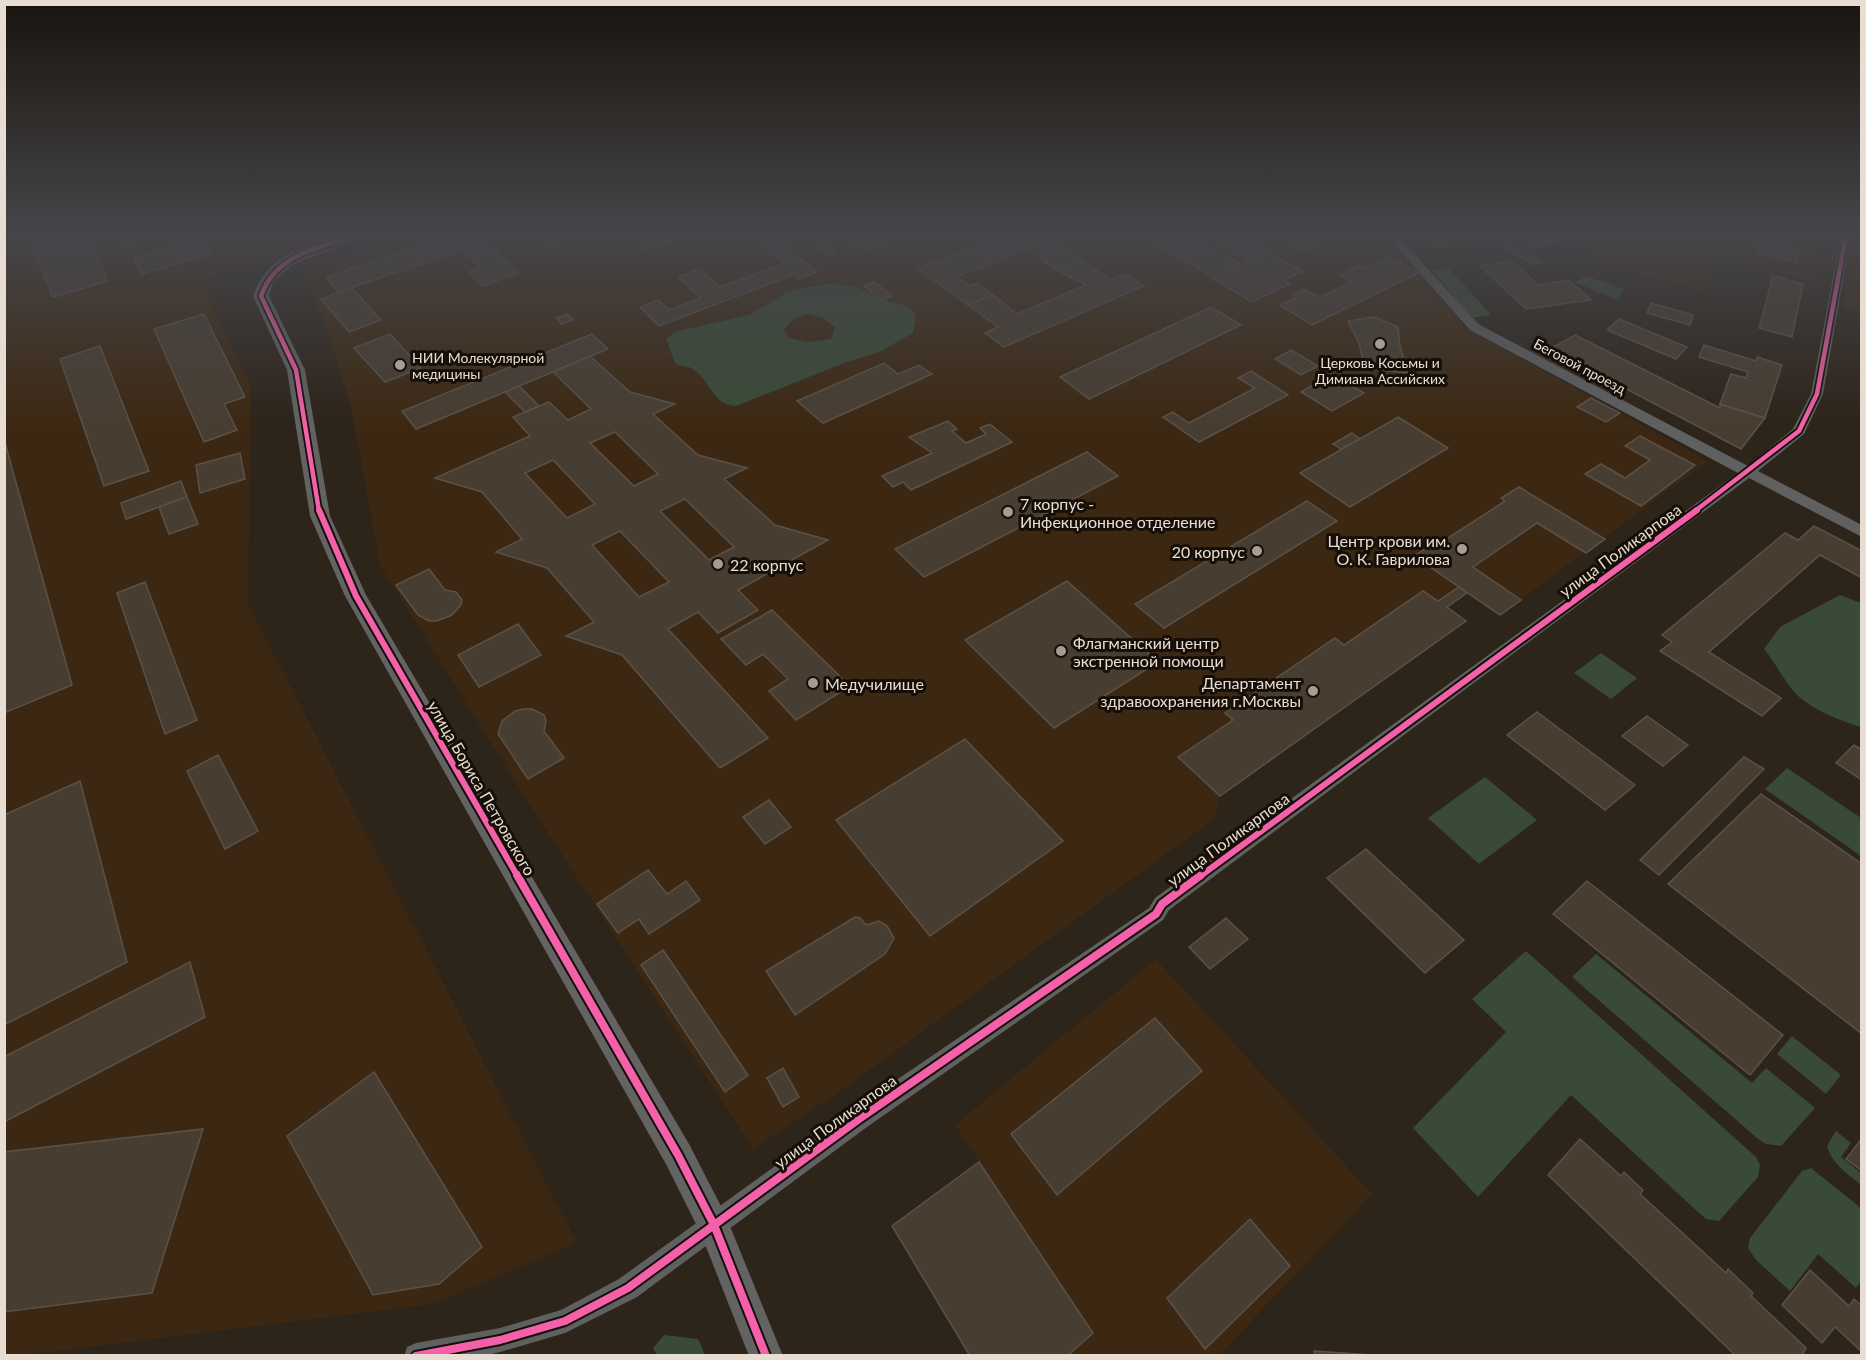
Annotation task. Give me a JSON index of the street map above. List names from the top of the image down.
{
  "streets": {
    "street": ["Беговой проезд", "улица Поликарпова", "улица Бориса Петровского"]
  },
  "crossings": [
    ["Беговой проезд", "улица Поликарпова"],
    ["улица Поликарпова", "улица Бориса Петровского"]
  ],
  "places": [
    "Церковь Косьмы и Димиана Ассийских",
    "НИИ Молекулярной медицины",
    "7 корпус - Инфекционное отделение",
    "Центр крови им. О. К. Гаврилова",
    "20 корпус",
    "22 корпус",
    "Флагманский центр экстренной помощи",
    "Медучилище",
    "Департамент здравоохранения г.Москвы"
  ]
}
